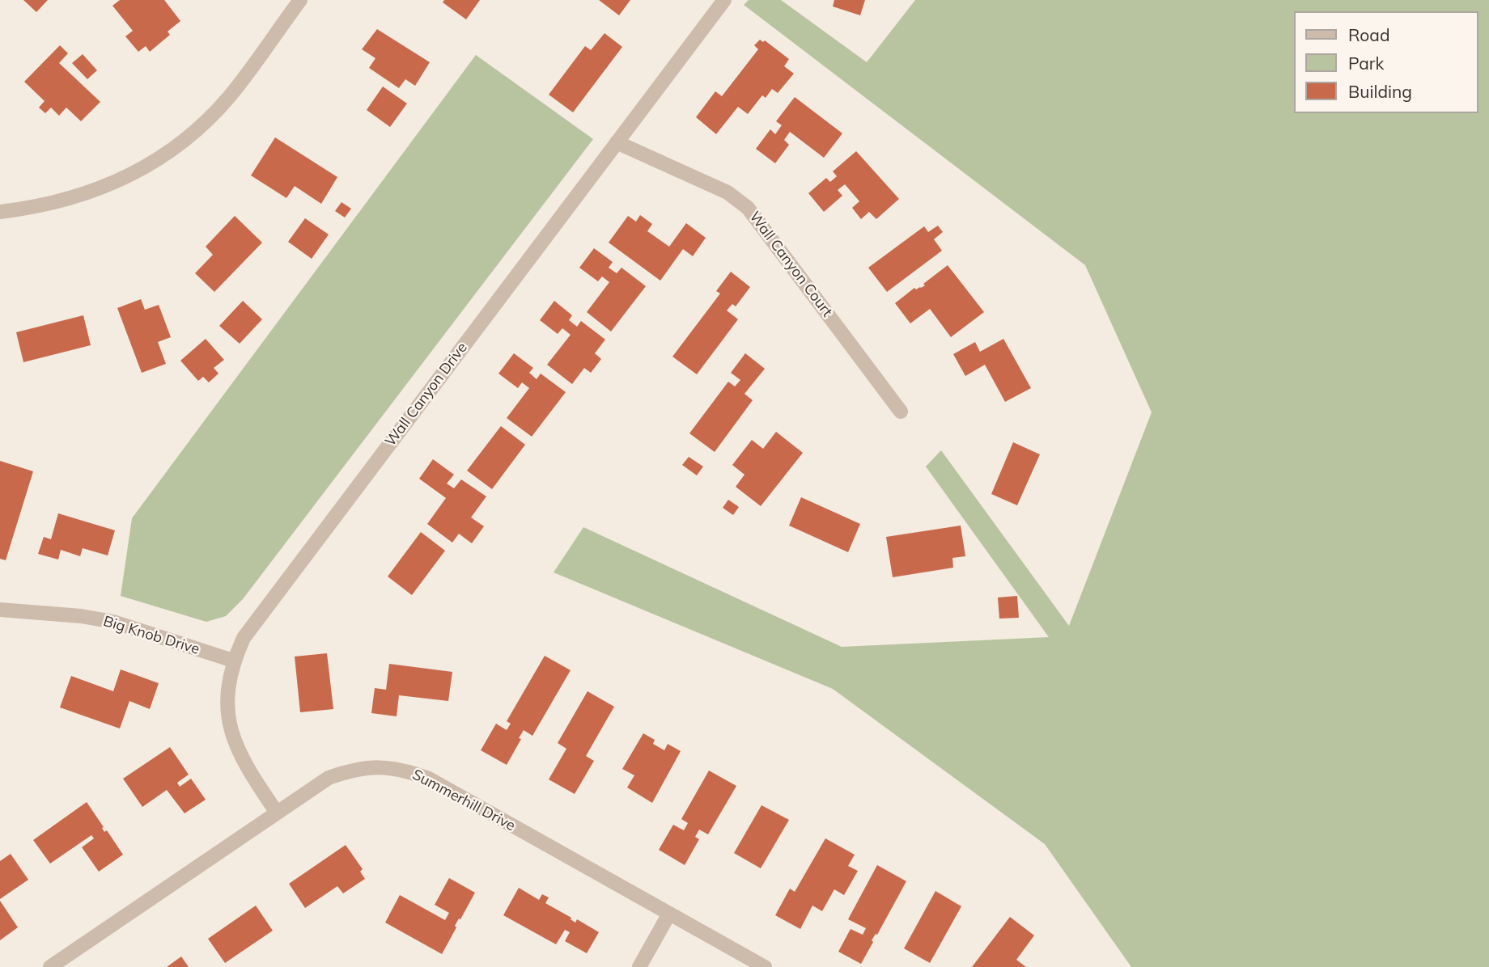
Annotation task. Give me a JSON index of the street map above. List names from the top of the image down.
{
  "streets": {
    "street": [
      "Wall Canyon Court",
      "Wall Canyon Drive",
      "Big Knob Drive",
      "Summerhill Drive"
    ]
  },
  "crossings": [
    ["Wall Canyon Court", "Wall Canyon Drive"],
    ["Wall Canyon Drive", "Big Knob Drive"],
    ["Wall Canyon Drive", "Summerhill Drive"]
  ],
  "legend": ["Road", "Park", "Building"]
}
